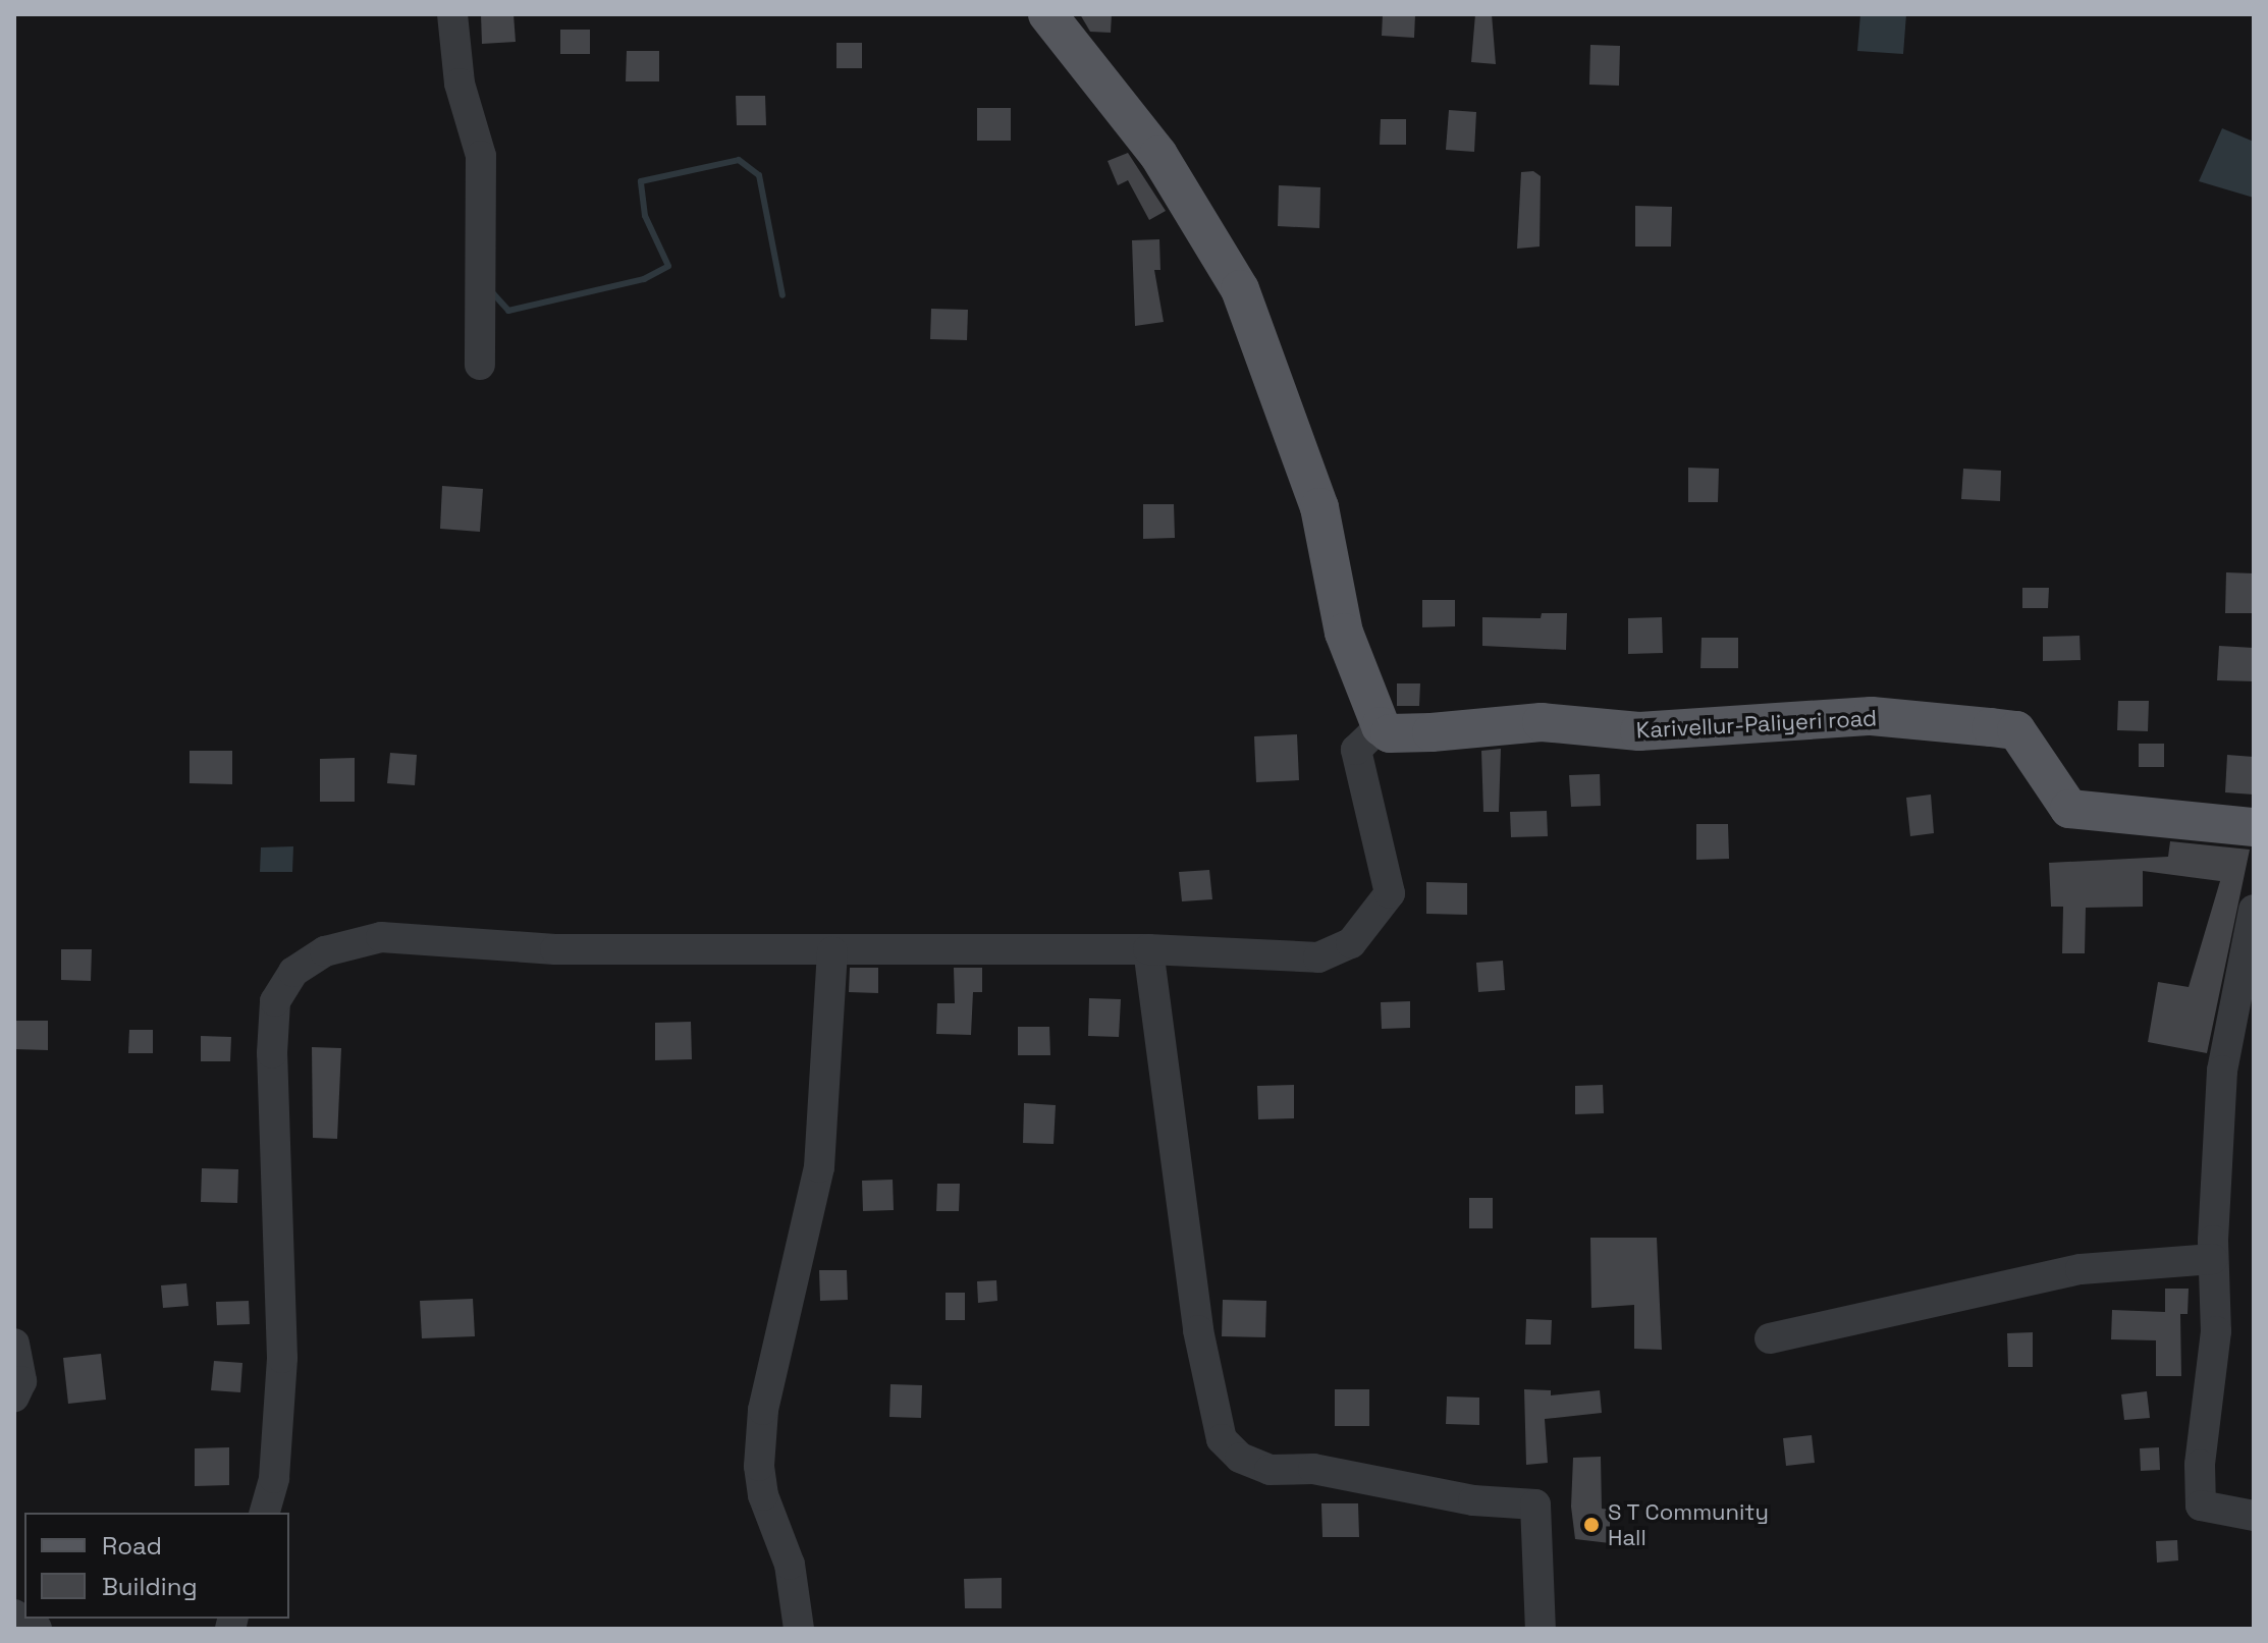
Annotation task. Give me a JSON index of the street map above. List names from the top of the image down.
{
  "streets": {
    "main road": ["Karivellur-Paliyeri road"]
  },
  "places": ["S T Community Hall"],
  "legend": ["Road", "Building"]
}
